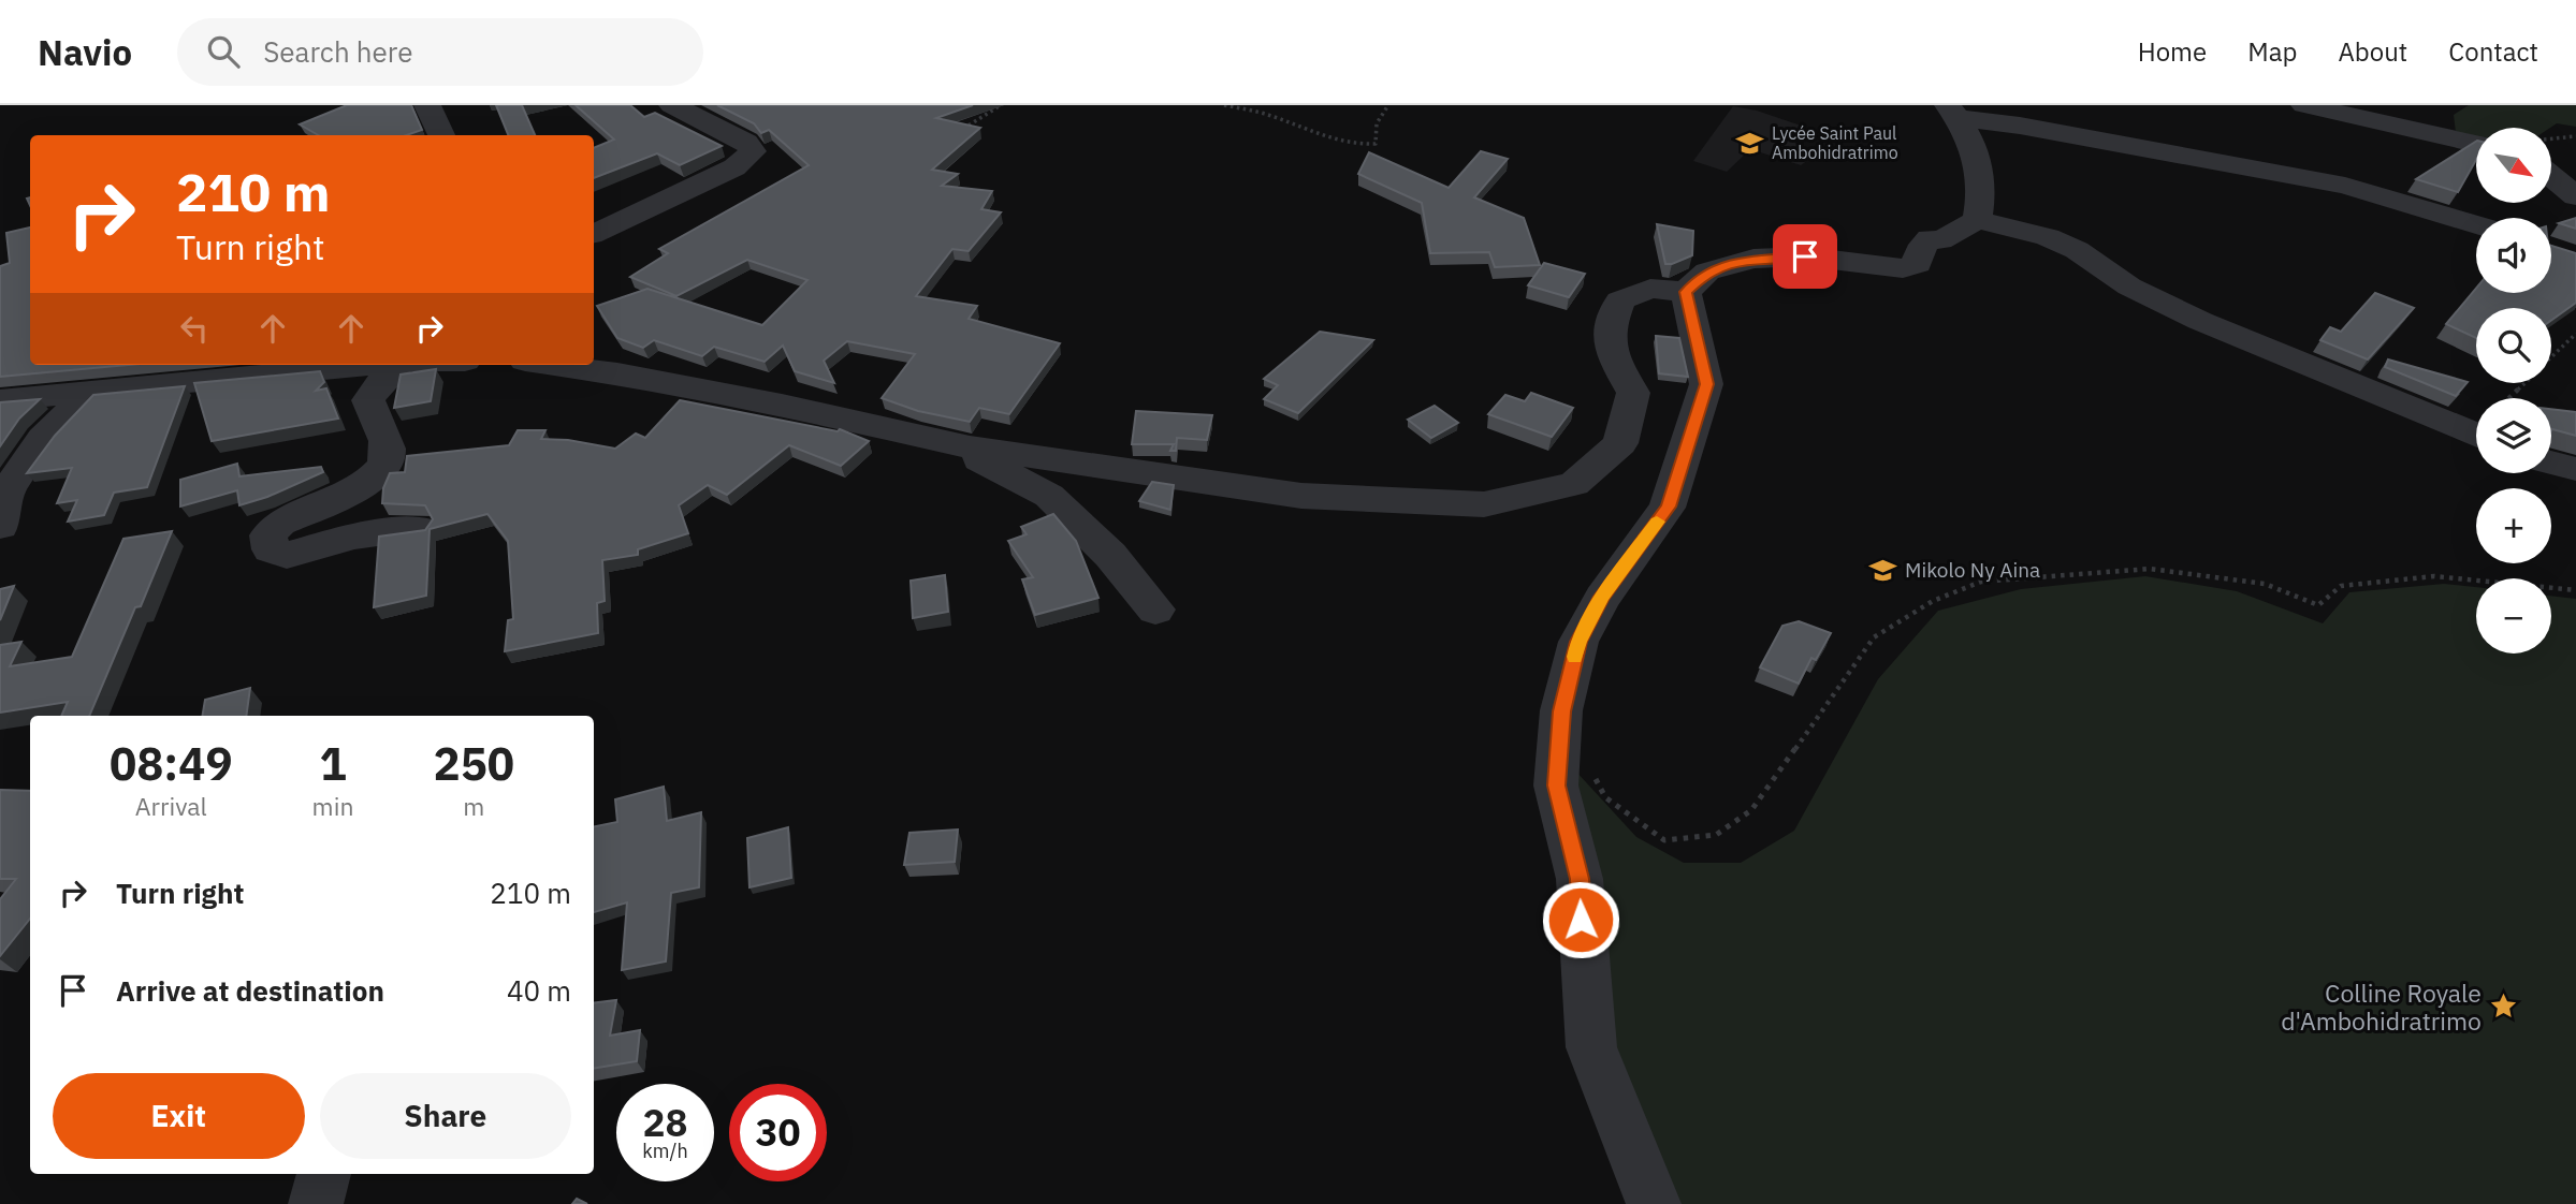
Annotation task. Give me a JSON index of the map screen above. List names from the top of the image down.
{
  "places": {
    "school or university": ["Lycée Saint Paul Ambohidratrimo", "Mikolo Ny Aina"],
    "place": ["Colline Royale d'Ambohidratrimo"]
  },
  "north": "bottom right",
  "page": {
    "header": "Navio",
    "search": "Search here",
    "nav": [
      "Home",
      "Map",
      "About",
      "Contact"
    ],
    "map_buttons": ["+", "−"],
    "turn": ["210 m", "Turn right"],
    "eta": [
      "08:49",
      "Arrival",
      "1",
      "min",
      "250",
      "m"
    ],
    "list": [
      {
        "name": "Turn right",
        "value": "210 m"
      },
      {
        "name": "Arrive at destination",
        "value": "40 m"
      }
    ],
    "buttons": ["Exit", "Share"],
    "speed": "28 km/h",
    "limit": "30"
  }
}
